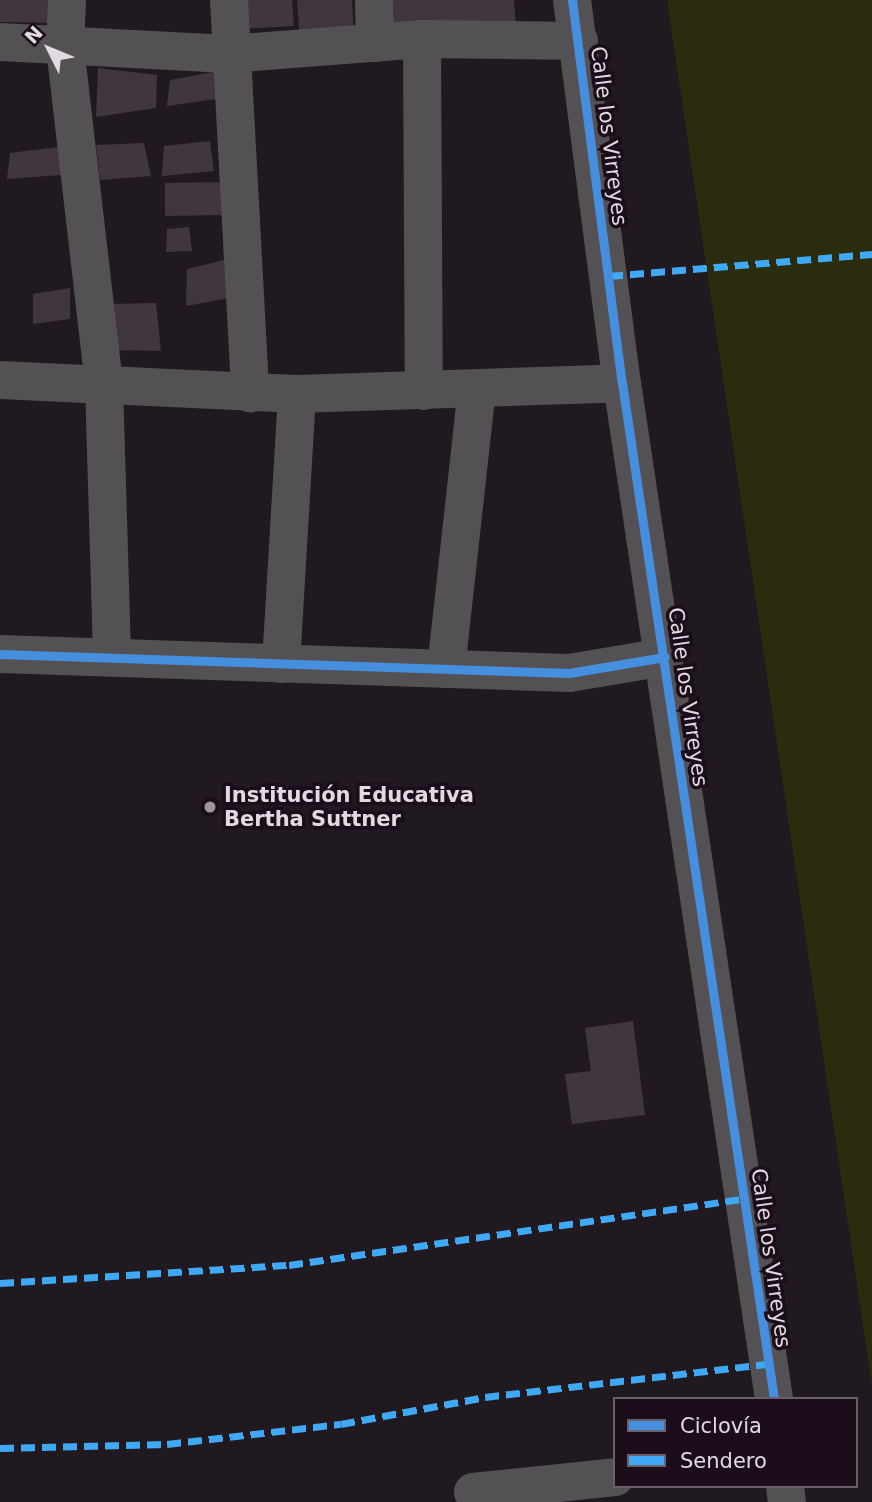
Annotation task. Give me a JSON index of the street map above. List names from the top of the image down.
{
  "streets": {
    "street": ["Calle los Virreyes"]
  },
  "places": ["Institución Educativa Bertha Suttner"],
  "legend": ["Ciclovía", "Sendero"],
  "north": "top left"
}
